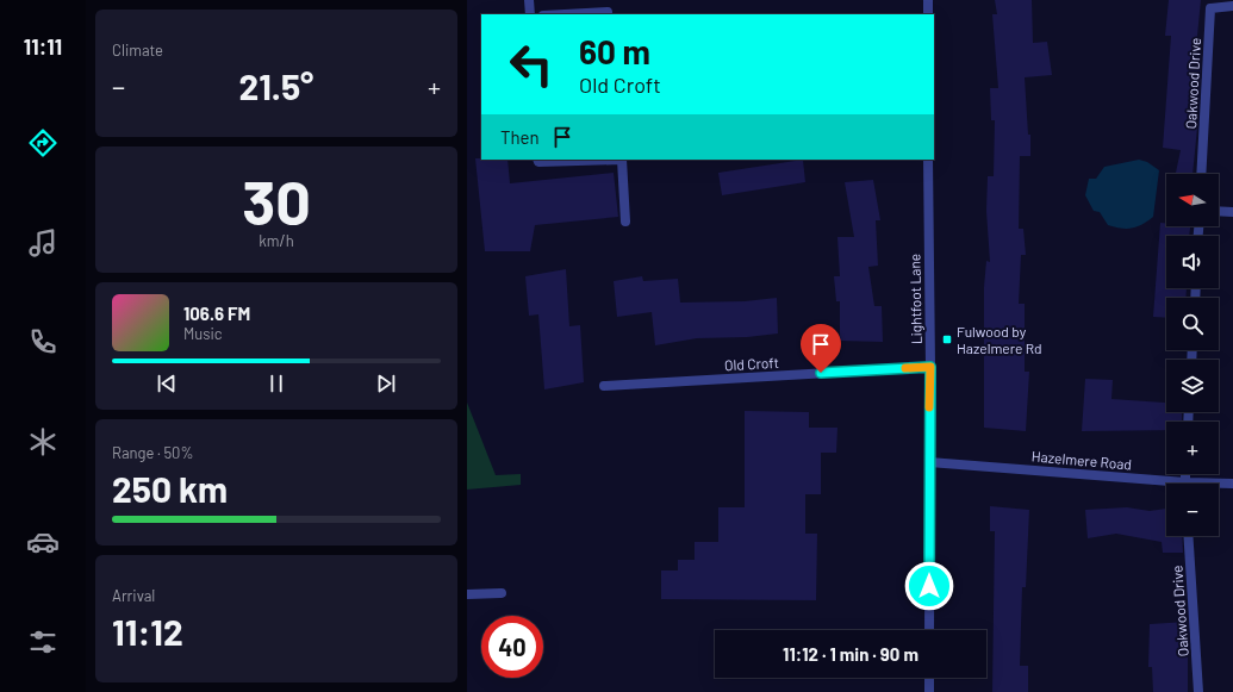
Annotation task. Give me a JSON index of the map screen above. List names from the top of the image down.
{
  "streets": {
    "street": [
      "Oakwood Drive",
      "Lightfoot Lane",
      "Old Croft",
      "Hazelmere Road"
    ]
  },
  "crossings": [
    ["Lightfoot Lane", "Old Croft"],
    ["Lightfoot Lane", "Hazelmere Road"]
  ],
  "places": {
    "transit": ["Fulwood by Hazelmere Rd"]
  },
  "north": "left",
  "page": {
    "tabs": "11:11",
    "tile": [
      "Climate",
      ["30", "km/h"],
      ["Range · 50%", "250 km"],
      ["Arrival", "11:12"]
    ],
    "turn": ["60 m", "Old Croft"],
    "heat": ["−", "21.5°", "+"],
    "then": "Then",
    "map_buttons": ["+", "−"],
    "song": ["106.6 FM", "Music"],
    "limit": "40",
    "trip": "11:12 · 1 min · 90 m"
  }
}
